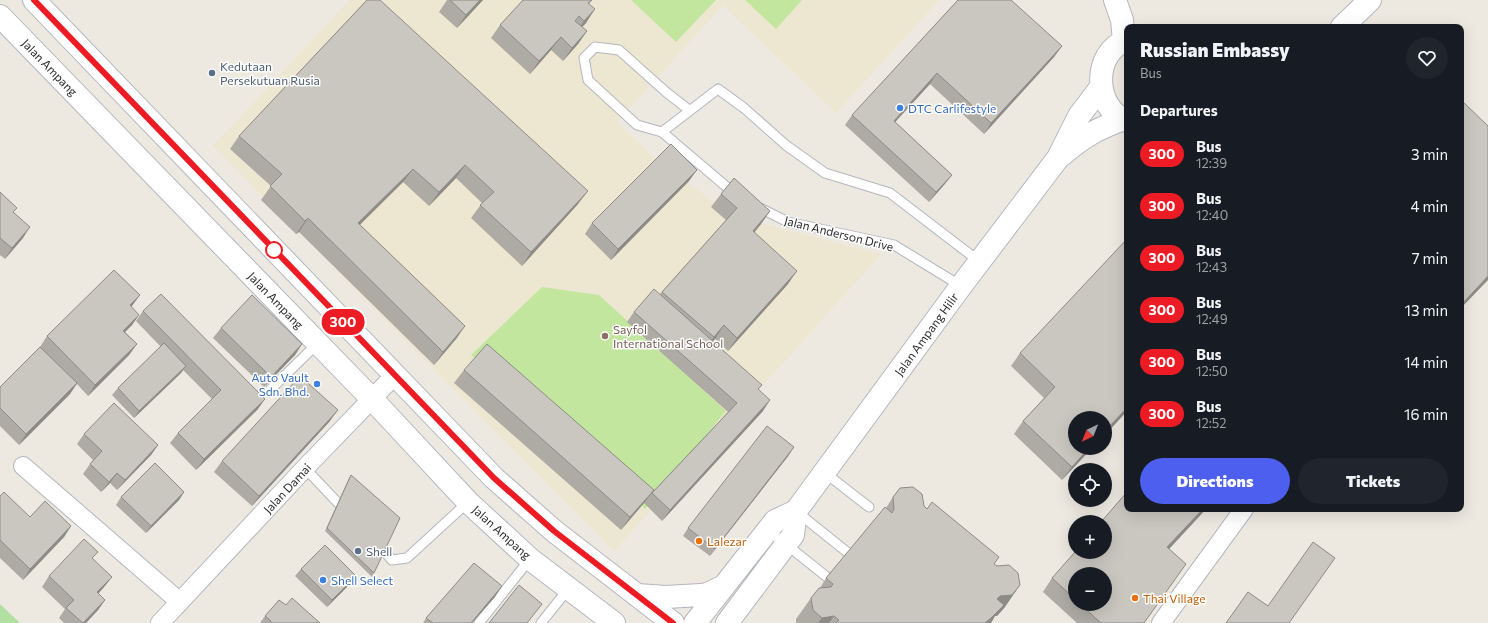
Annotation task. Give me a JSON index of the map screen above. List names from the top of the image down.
{
  "streets": {
    "main road": ["Jalan Ampang", "Jalan Ampang Hilir"],
    "street": ["Jalan Damai"],
    "lane": ["Jalan Anderson Drive"]
  },
  "crossings": [
    ["Jalan Ampang", "Jalan Damai"],
    ["Jalan Anderson Drive", "Jalan Ampang Hilir"]
  ],
  "places": [
    "Kedutaan Persekutuan Rusia",
    "DTC Carlifestyle",
    "Sayfol International School",
    "Auto Vault Sdn. Bhd.",
    "Lalezar",
    "Shell",
    "Shell Select",
    "Thai Village"
  ],
  "lines": ["bus line 300"],
  "north": "bottom left",
  "page": {
    "on_map": "300",
    "heading": [
      ["Russian Embassy", "Bus"],
      "Departures"
    ],
    "list": [
      {
        "mark": "300",
        "name": "Bus",
        "note": "12:39",
        "value": "3 min"
      },
      {
        "mark": "300",
        "name": "Bus",
        "note": "12:40",
        "value": "4 min"
      },
      {
        "mark": "300",
        "name": "Bus",
        "note": "12:43",
        "value": "7 min"
      },
      {
        "mark": "300",
        "name": "Bus",
        "note": "12:49",
        "value": "13 min"
      },
      {
        "mark": "300",
        "name": "Bus",
        "note": "12:50",
        "value": "14 min"
      },
      {
        "mark": "300",
        "name": "Bus",
        "note": "12:52",
        "value": "16 min"
      }
    ],
    "map_buttons": ["+", "−"],
    "buttons": ["Directions", "Tickets"]
  }
}
